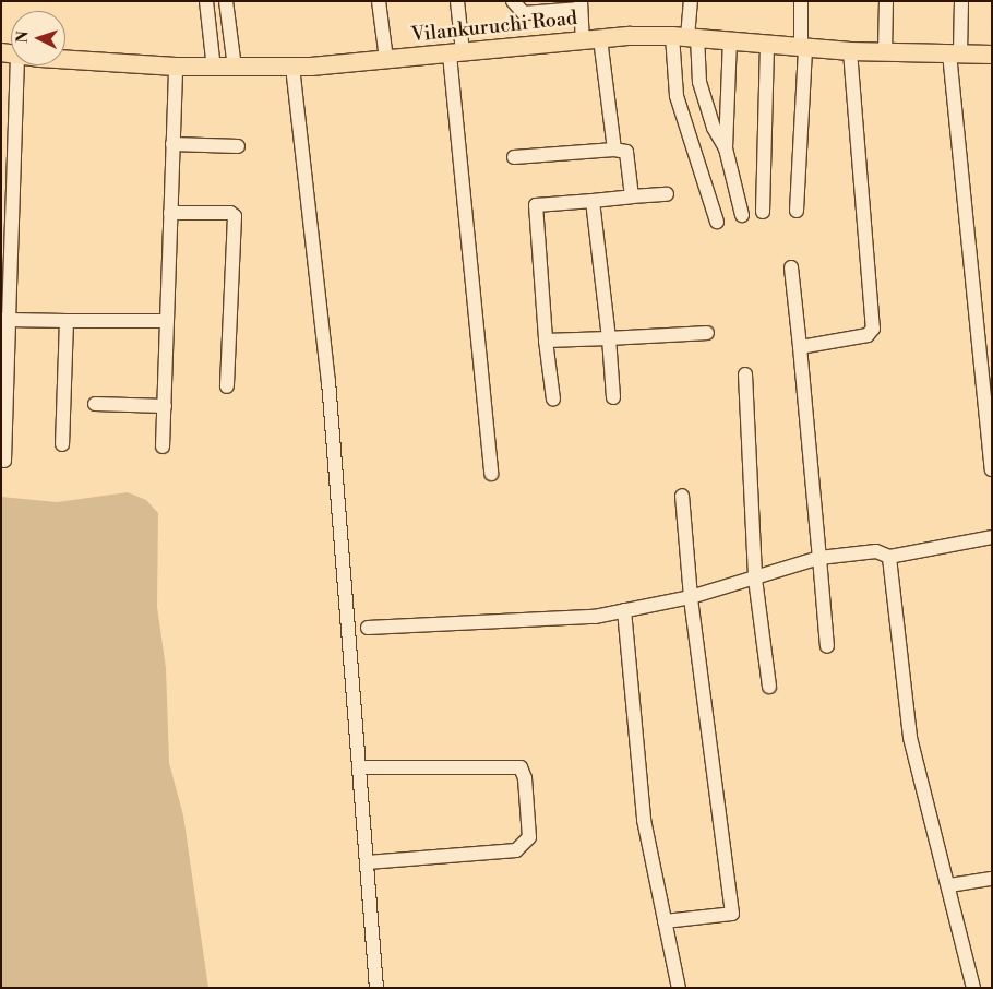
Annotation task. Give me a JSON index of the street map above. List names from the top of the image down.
{
  "streets": {
    "main road": ["Vilankuruchi Road"]
  },
  "north": "left"
}
